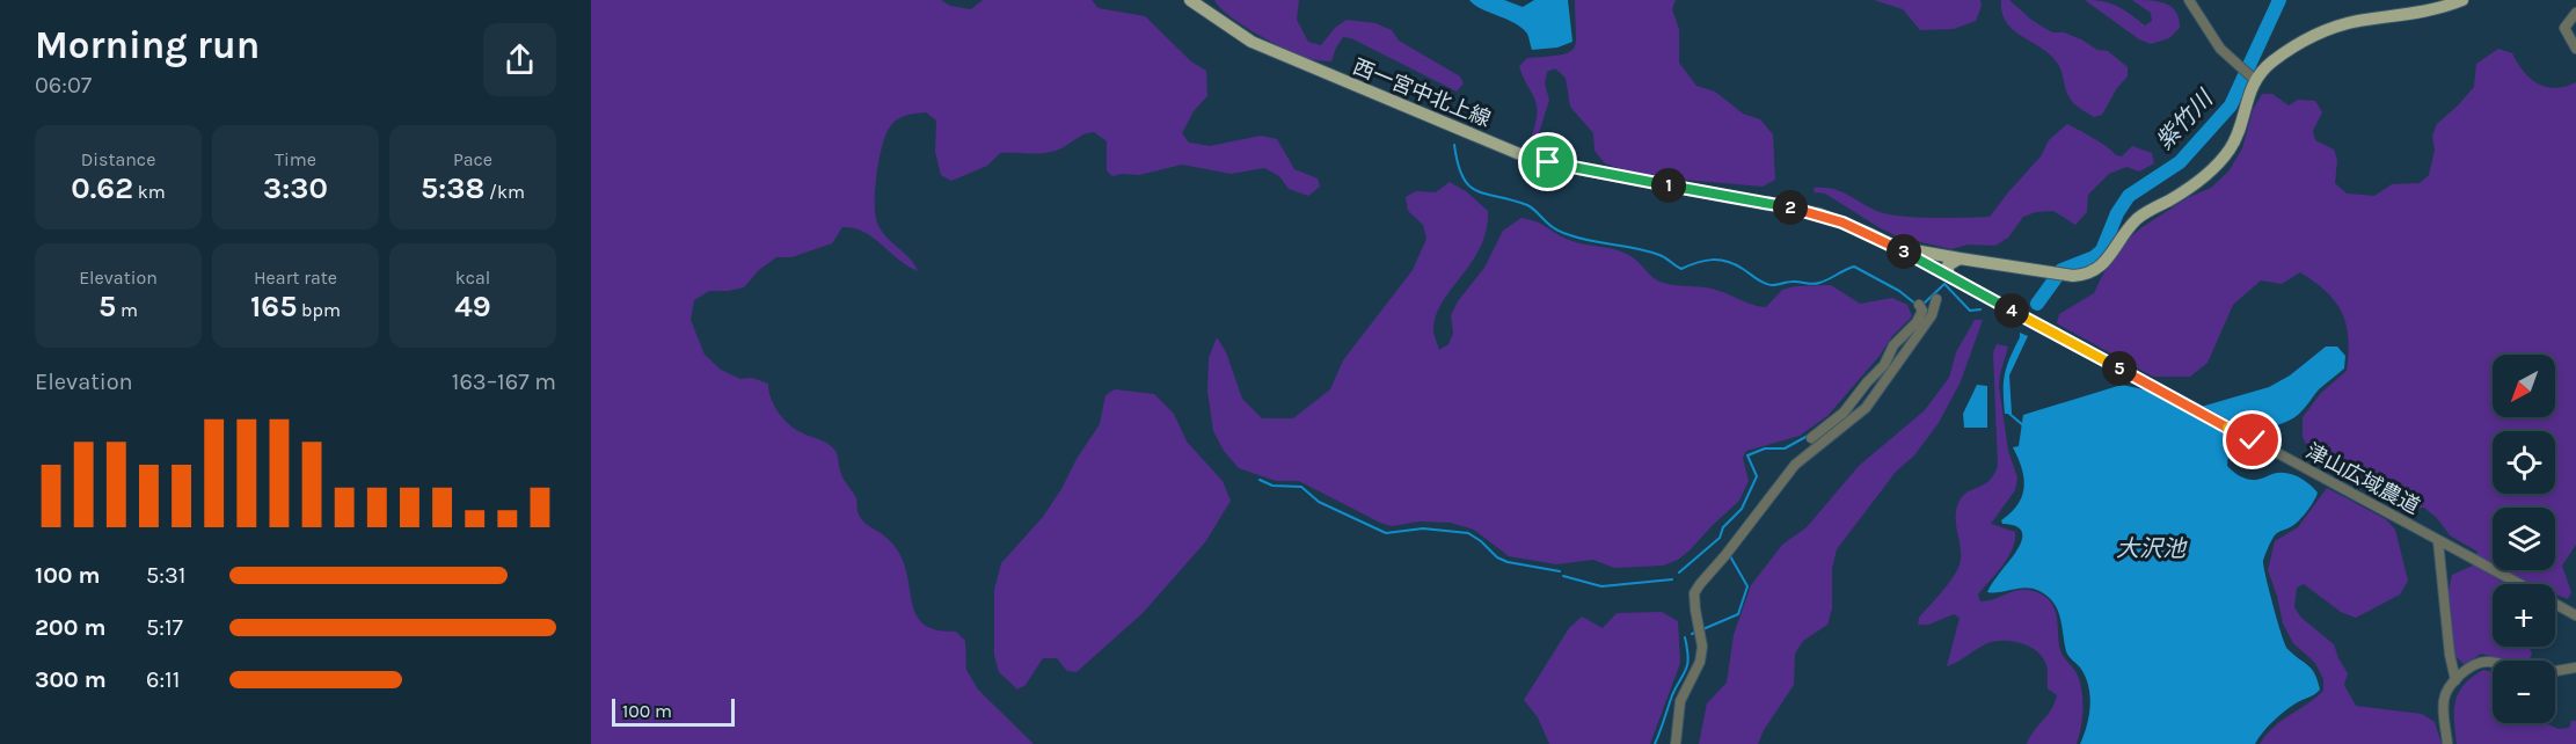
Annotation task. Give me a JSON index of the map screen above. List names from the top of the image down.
{
  "streets": {
    "main road": ["西一宮中北上線"],
    "street": ["津山広域農道"]
  },
  "crossings": [
    ["西一宮中北上線", "津山広域農道"]
  ],
  "water": ["紫竹川", "大沢池"],
  "scale_bar": "100 m",
  "north": "bottom left",
  "page": {
    "heading": ["Morning run", "06:07"],
    "stats": [
      ["Distance", "0.62 km"],
      ["Time", "3:30"],
      ["Pace", "5:38 /km"],
      ["Elevation", "5 m"],
      ["Heart rate", "165 bpm"],
      ["kcal", "49"]
    ],
    "pins": [
      "1",
      "2",
      "3",
      "4",
      "5"
    ],
    "chart": ["Elevation", "163–167 m"],
    "map_buttons": ["+", "−"],
    "list": [
      {
        "name": "100 m",
        "note": "5:31"
      },
      {
        "name": "200 m",
        "note": "5:17"
      },
      {
        "name": "300 m",
        "note": "6:11"
      }
    ],
    "scale": "100 m"
  }
}
